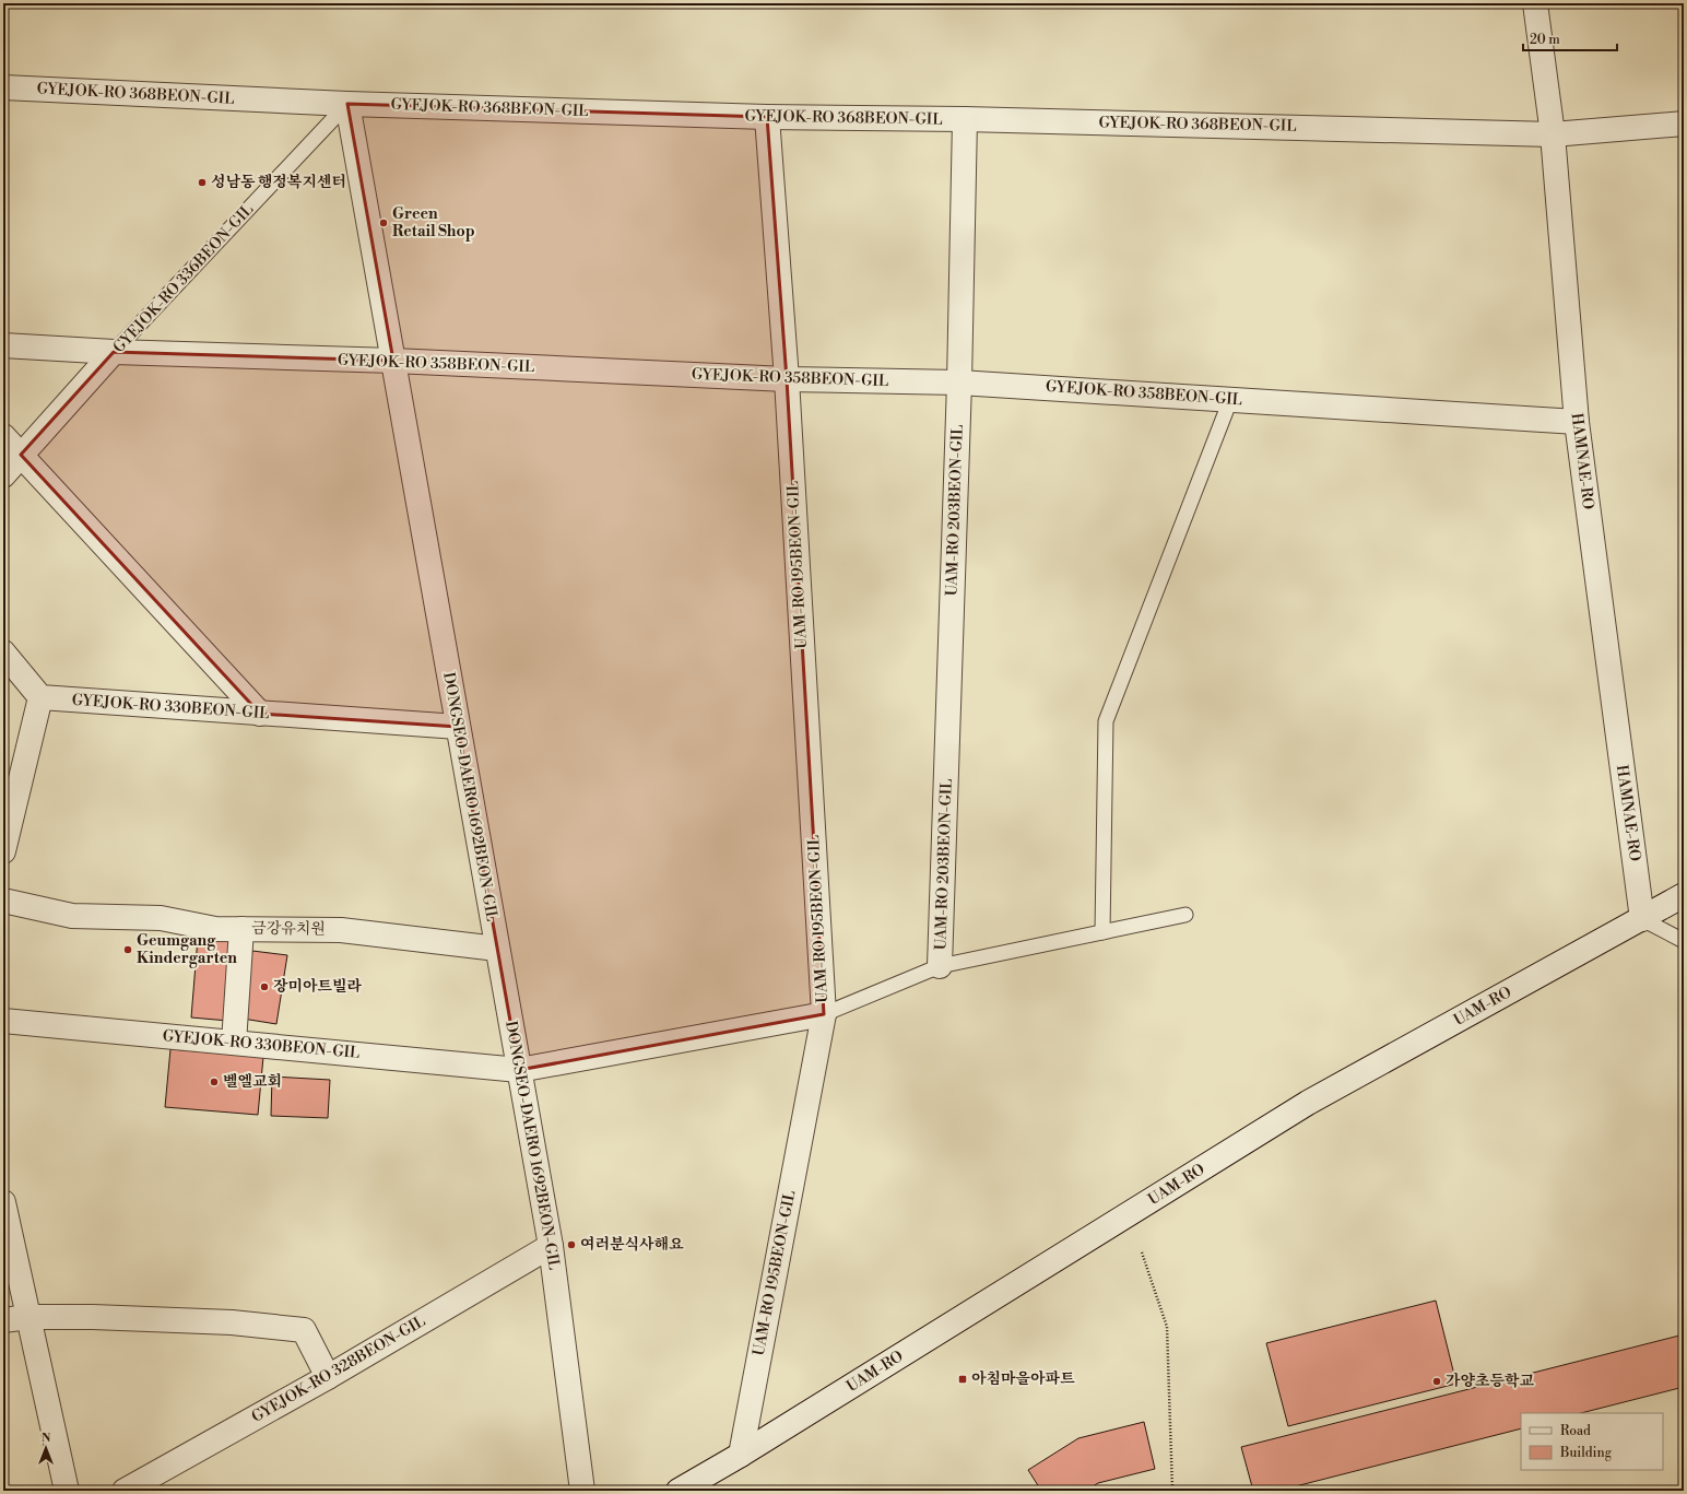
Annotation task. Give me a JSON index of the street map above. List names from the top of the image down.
{
  "streets": {
    "street": [
      "GYEJOK-RO 368BEON-GIL",
      "GYEJOK-RO 336BEON-GIL",
      "GYEJOK-RO 358BEON-GIL",
      "HAMNAE-RO",
      "UAM-RO 203BEON-GIL",
      "UAM-RO 195BEON-GIL",
      "GYEJOK-RO 330BEON-GIL",
      "DONGSEO-DAERO 1692BEON-GIL",
      "금강유치원",
      "UAM-RO",
      "GYEJOK-RO 328BEON-GIL"
    ]
  },
  "crossings": [
    ["GYEJOK-RO 368BEON-GIL", "GYEJOK-RO 336BEON-GIL"],
    ["GYEJOK-RO 368BEON-GIL", "HAMNAE-RO"],
    ["GYEJOK-RO 368BEON-GIL", "UAM-RO 203BEON-GIL"],
    ["GYEJOK-RO 368BEON-GIL", "UAM-RO 195BEON-GIL"],
    ["GYEJOK-RO 368BEON-GIL", "DONGSEO-DAERO 1692BEON-GIL"],
    ["GYEJOK-RO 336BEON-GIL", "GYEJOK-RO 358BEON-GIL"],
    ["GYEJOK-RO 336BEON-GIL", "DONGSEO-DAERO 1692BEON-GIL"],
    ["GYEJOK-RO 358BEON-GIL", "HAMNAE-RO"],
    ["GYEJOK-RO 358BEON-GIL", "UAM-RO 203BEON-GIL"],
    ["GYEJOK-RO 358BEON-GIL", "UAM-RO 195BEON-GIL"],
    ["GYEJOK-RO 358BEON-GIL", "DONGSEO-DAERO 1692BEON-GIL"],
    ["HAMNAE-RO", "UAM-RO"],
    ["UAM-RO 195BEON-GIL", "GYEJOK-RO 330BEON-GIL"],
    ["UAM-RO 195BEON-GIL", "DONGSEO-DAERO 1692BEON-GIL"],
    ["UAM-RO 195BEON-GIL", "UAM-RO"],
    ["GYEJOK-RO 330BEON-GIL", "DONGSEO-DAERO 1692BEON-GIL"],
    ["DONGSEO-DAERO 1692BEON-GIL", "금강유치원"],
    ["DONGSEO-DAERO 1692BEON-GIL", "GYEJOK-RO 328BEON-GIL"]
  ],
  "places": {
    "other": [
      "성남동 행정복지센터",
      "Green Retail Shop",
      "Geumgang Kindergarten",
      "장미아트빌라",
      "벨엘교회",
      "여러분식사해요",
      "가양초등학교"
    ],
    "transit": ["아침마을아파트"]
  },
  "legend": ["Road", "Building"],
  "scale_bar": "20 m",
  "north": "top"
}
